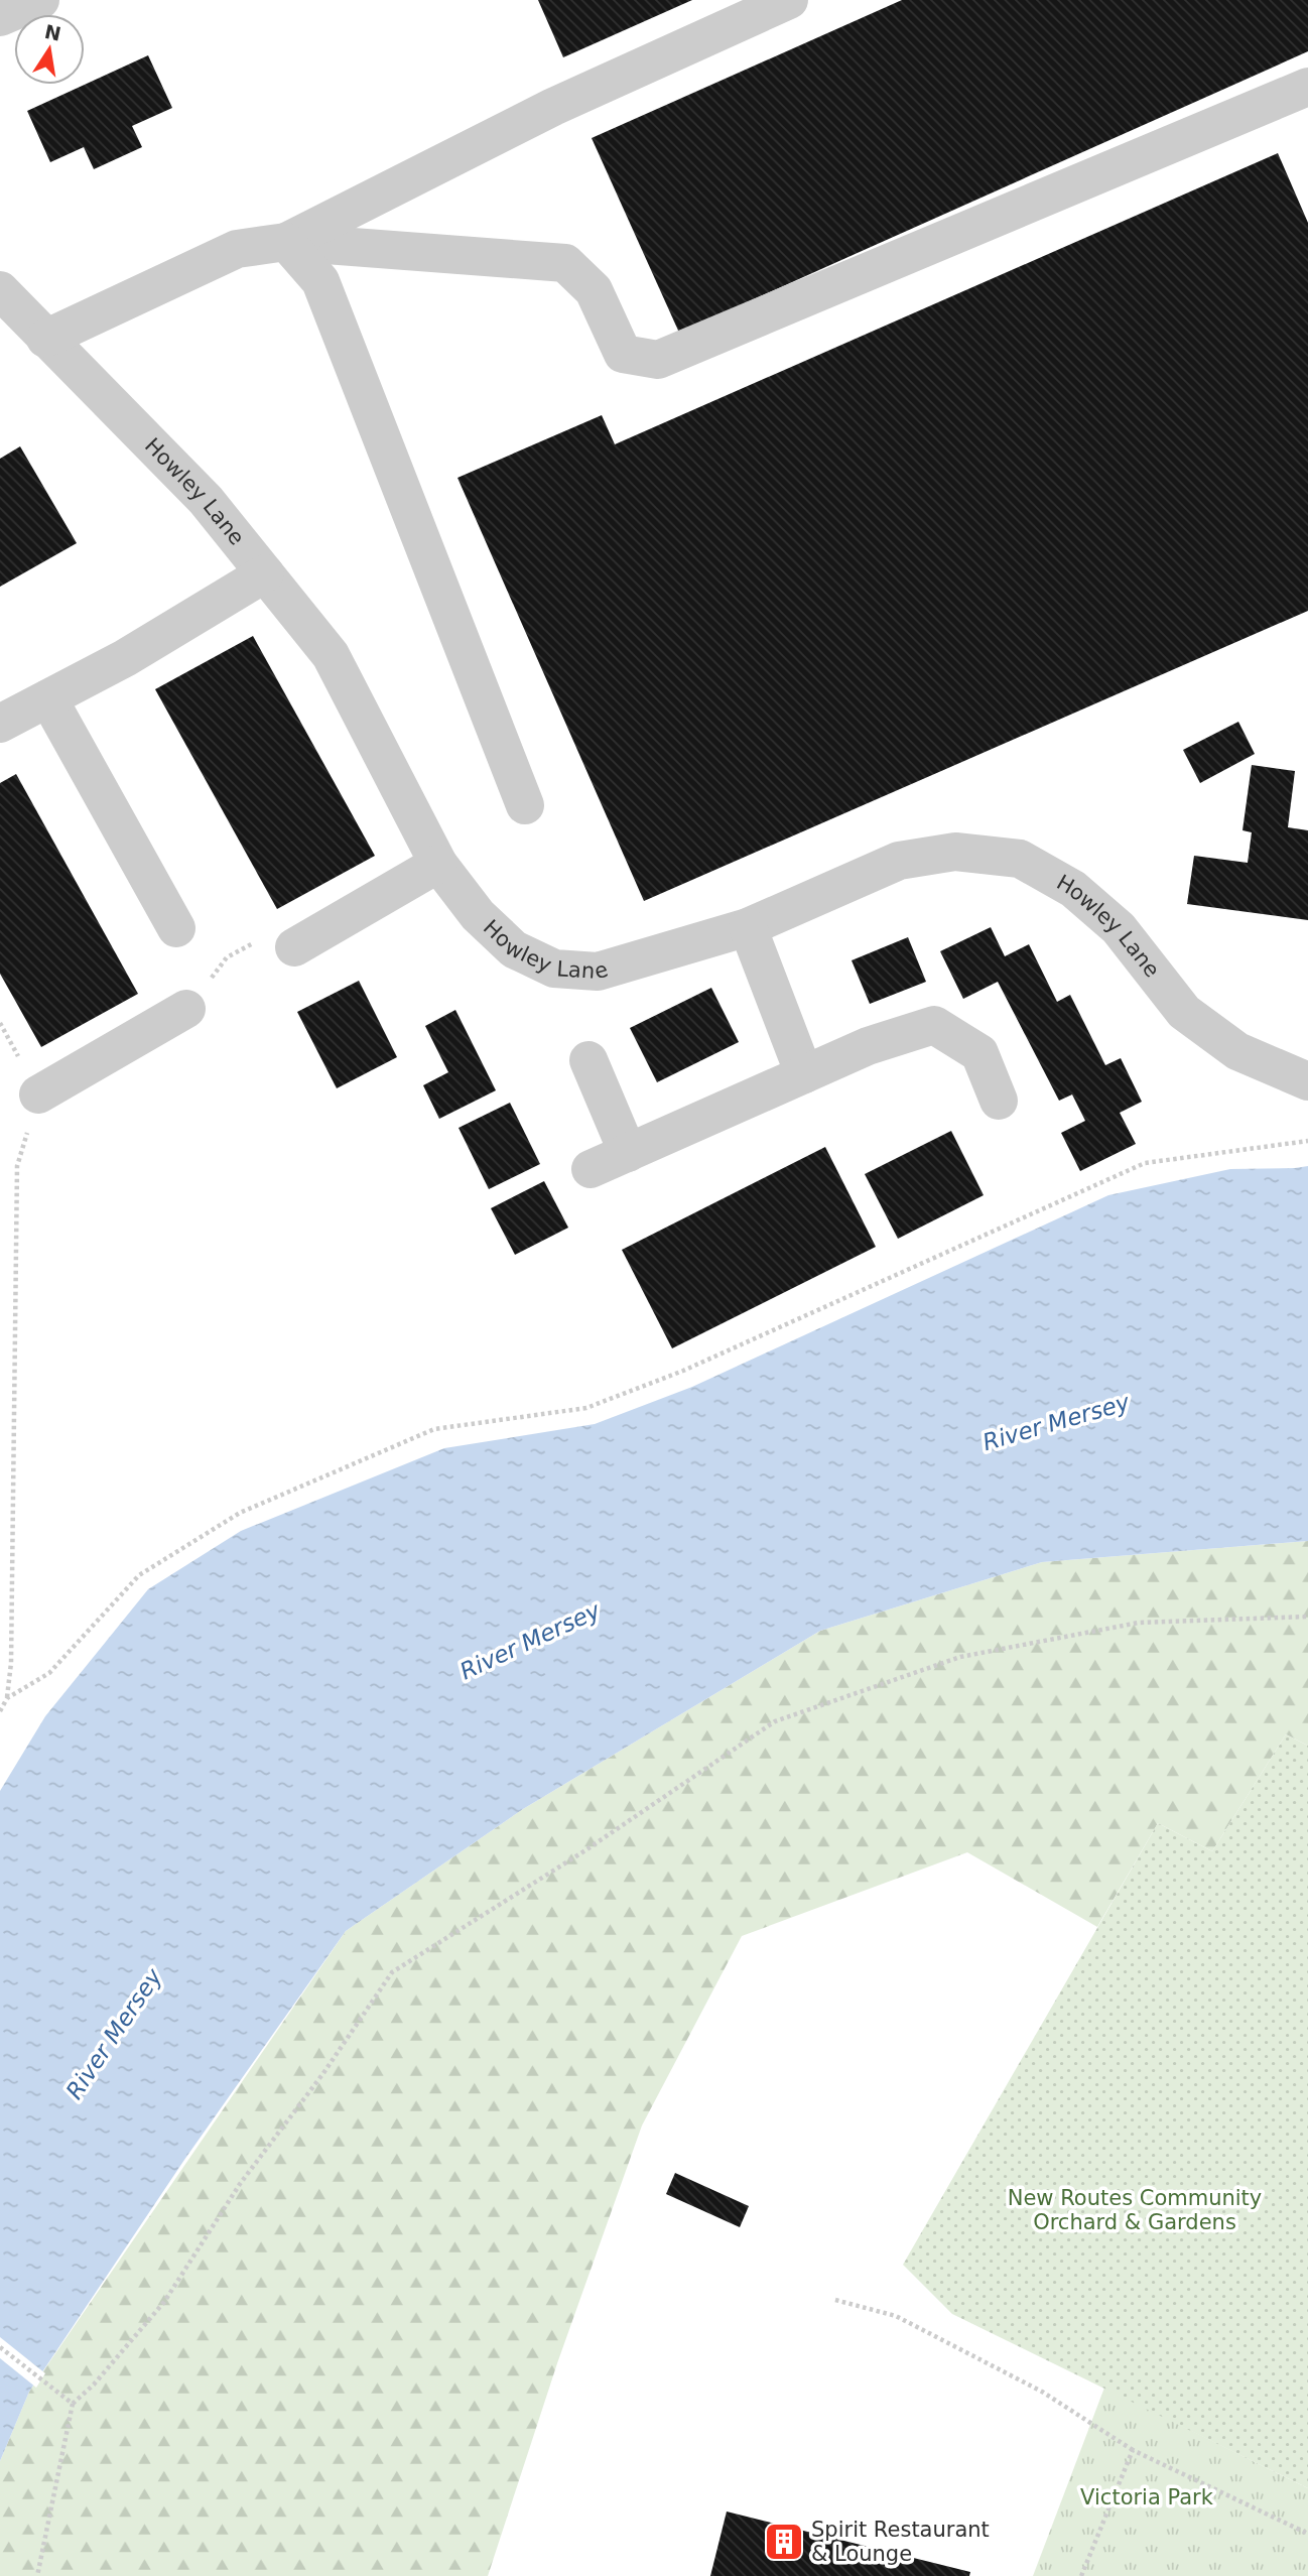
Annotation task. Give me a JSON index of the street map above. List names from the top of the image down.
{
  "streets": {
    "street": ["Howley Lane"]
  },
  "water": ["River Mersey"],
  "parks": ["New Routes Community Orchard & Gardens", "Victoria Park"],
  "places": {
    "building": ["Spirit Restaurant & Lounge"]
  },
  "north": "top"
}
